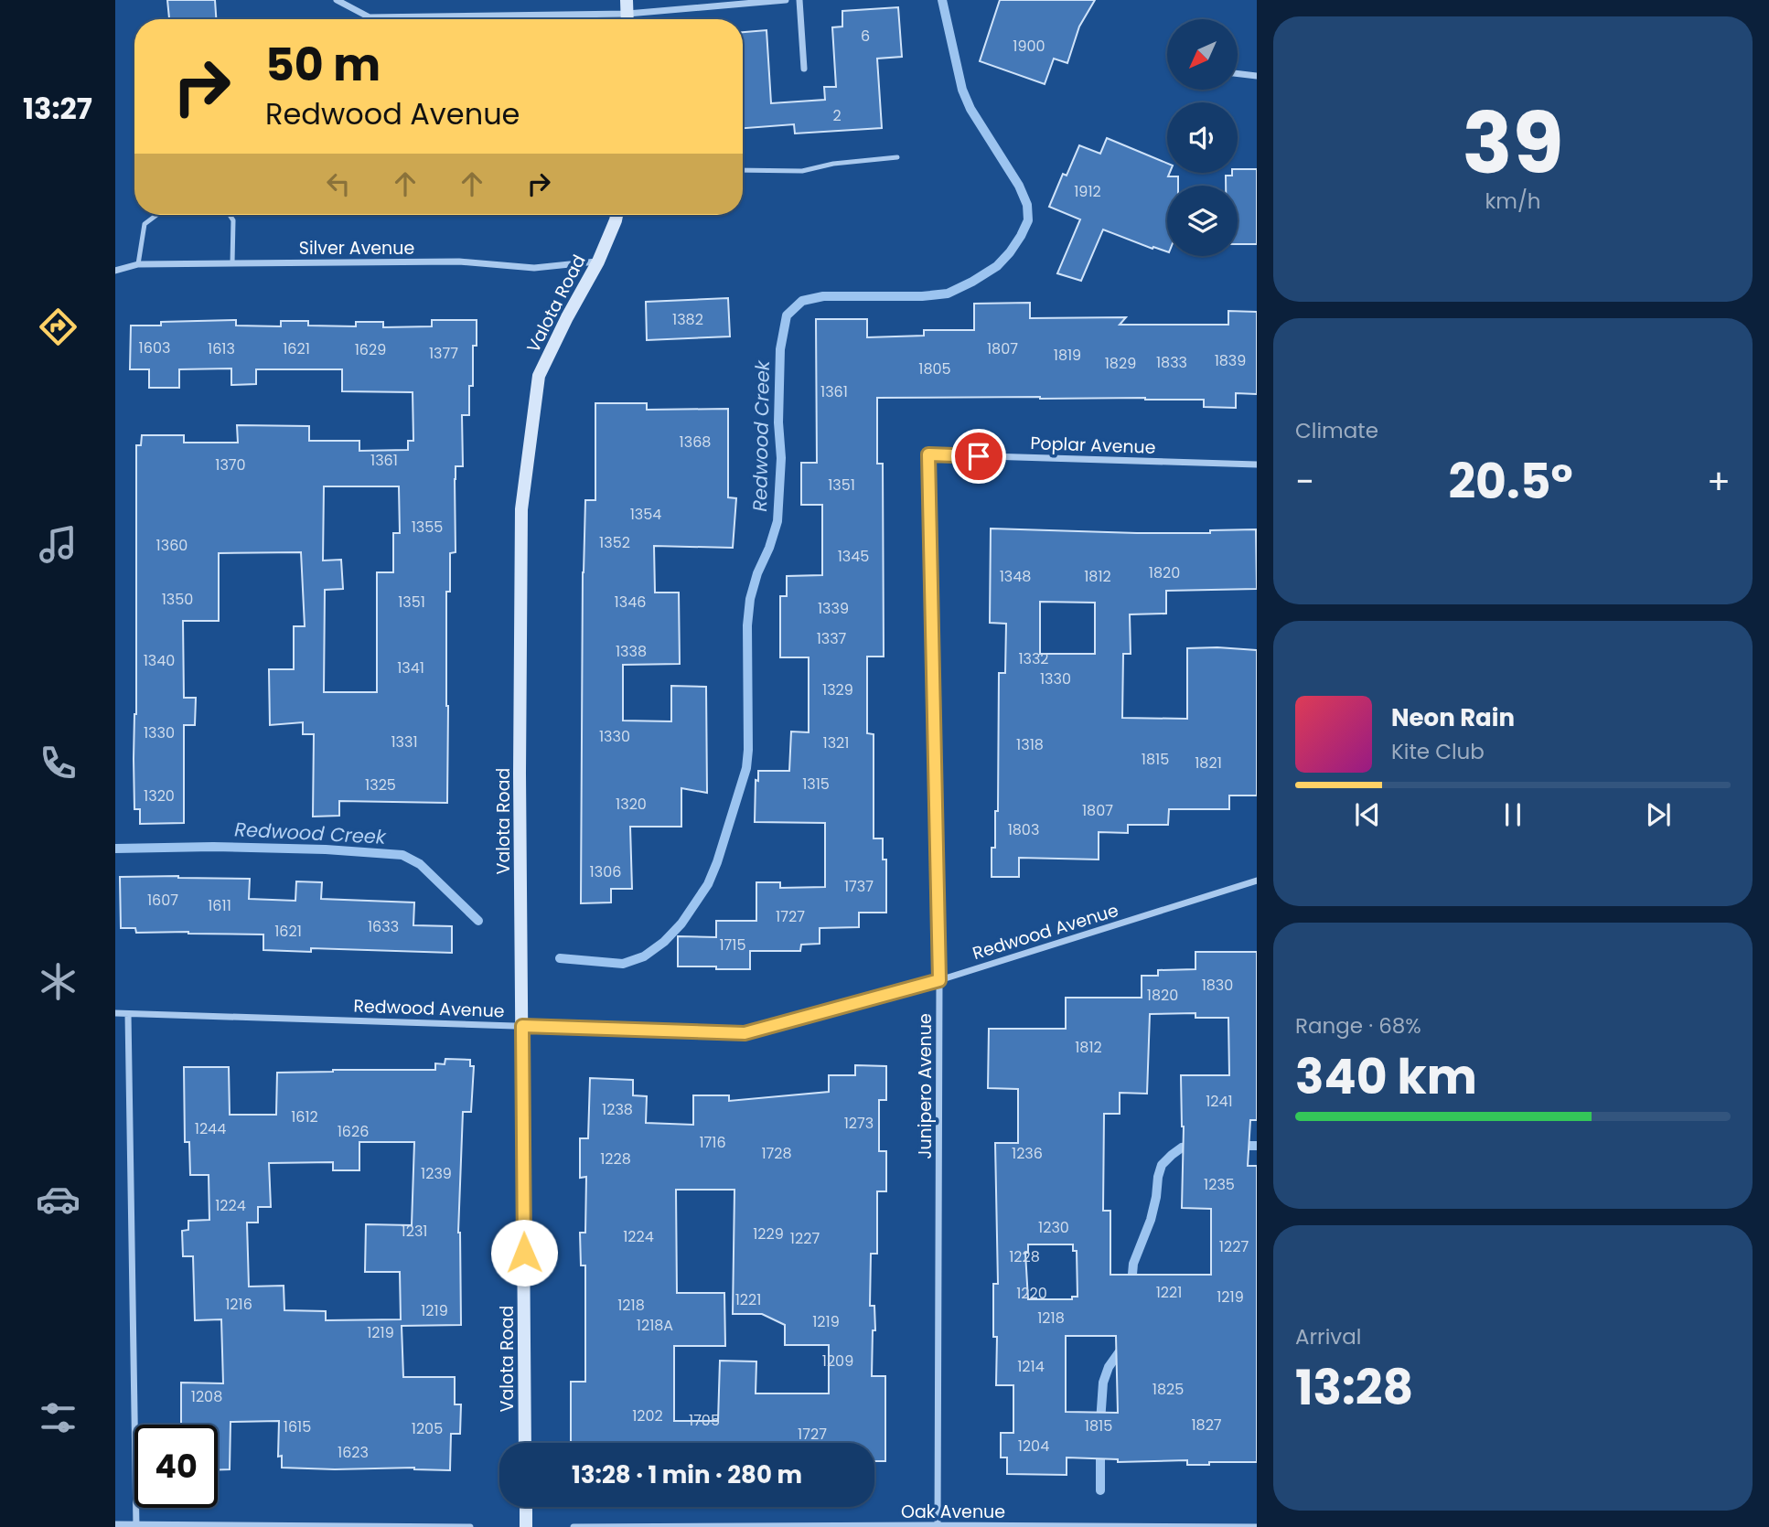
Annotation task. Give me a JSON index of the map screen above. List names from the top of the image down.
{
  "streets": {
    "street": [
      "Silver Avenue",
      "Valota Road",
      "Poplar Avenue",
      "Redwood Avenue",
      "Junipero Avenue",
      "Oak Avenue"
    ]
  },
  "crossings": [
    ["Silver Avenue", "Valota Road"],
    ["Valota Road", "Redwood Avenue"],
    ["Poplar Avenue", "Junipero Avenue"],
    ["Redwood Avenue", "Junipero Avenue"],
    ["Junipero Avenue", "Oak Avenue"]
  ],
  "water": ["Redwood Creek"],
  "house_numbers": [
    "6",
    "1900",
    "2",
    "1912",
    "1382",
    "1603",
    "1613",
    "1621",
    "1807",
    "1629",
    "1377",
    "1819",
    "1839",
    "1833",
    "1829",
    "1805",
    "1361",
    "1368",
    "1361",
    "1370",
    "1351",
    "1354",
    "1355",
    "1352",
    "1360",
    "1345",
    "1820",
    "1348",
    "1812",
    "1350",
    "1351",
    "1346",
    "1339",
    "1337",
    "1338",
    "1332",
    "1340",
    "1341",
    "1330",
    "1329",
    "1330",
    "1330",
    "1331",
    "1321",
    "1318",
    "1815",
    "1821",
    "1315",
    "1325",
    "1320",
    "1320",
    "1807",
    "1803",
    "1306",
    "1737",
    "1607",
    "1611",
    "1727",
    "1633",
    "1621",
    "1715",
    "1830",
    "1820",
    "1812",
    "1241",
    "1238",
    "1612",
    "1273",
    "1244",
    "1626",
    "1716",
    "1728",
    "1236",
    "1228",
    "1239",
    "1235",
    "1224",
    "1230",
    "1231",
    "1229",
    "1224",
    "1227",
    "1227",
    "1228",
    "1221",
    "1220",
    "1219",
    "1221",
    "1216",
    "1218",
    "1219",
    "1218",
    "1219",
    "1218A",
    "1219",
    "1209",
    "1214",
    "1825",
    "1208",
    "1202",
    "1705",
    "1827",
    "1815",
    "1615",
    "1205",
    "1727",
    "1204",
    "1623"
  ],
  "north": "bottom left",
  "page": {
    "tabs": "13:27",
    "tile": [
      ["39", "km/h"],
      "Climate",
      ["Range · 68%", "340 km"],
      ["Arrival", "13:28"]
    ],
    "turn": ["50 m", "Redwood Avenue"],
    "heat": ["−", "20.5°", "+"],
    "song": ["Neon Rain", "Kite Club"],
    "limit": "40",
    "trip": "13:28 · 1 min · 280 m"
  }
}
